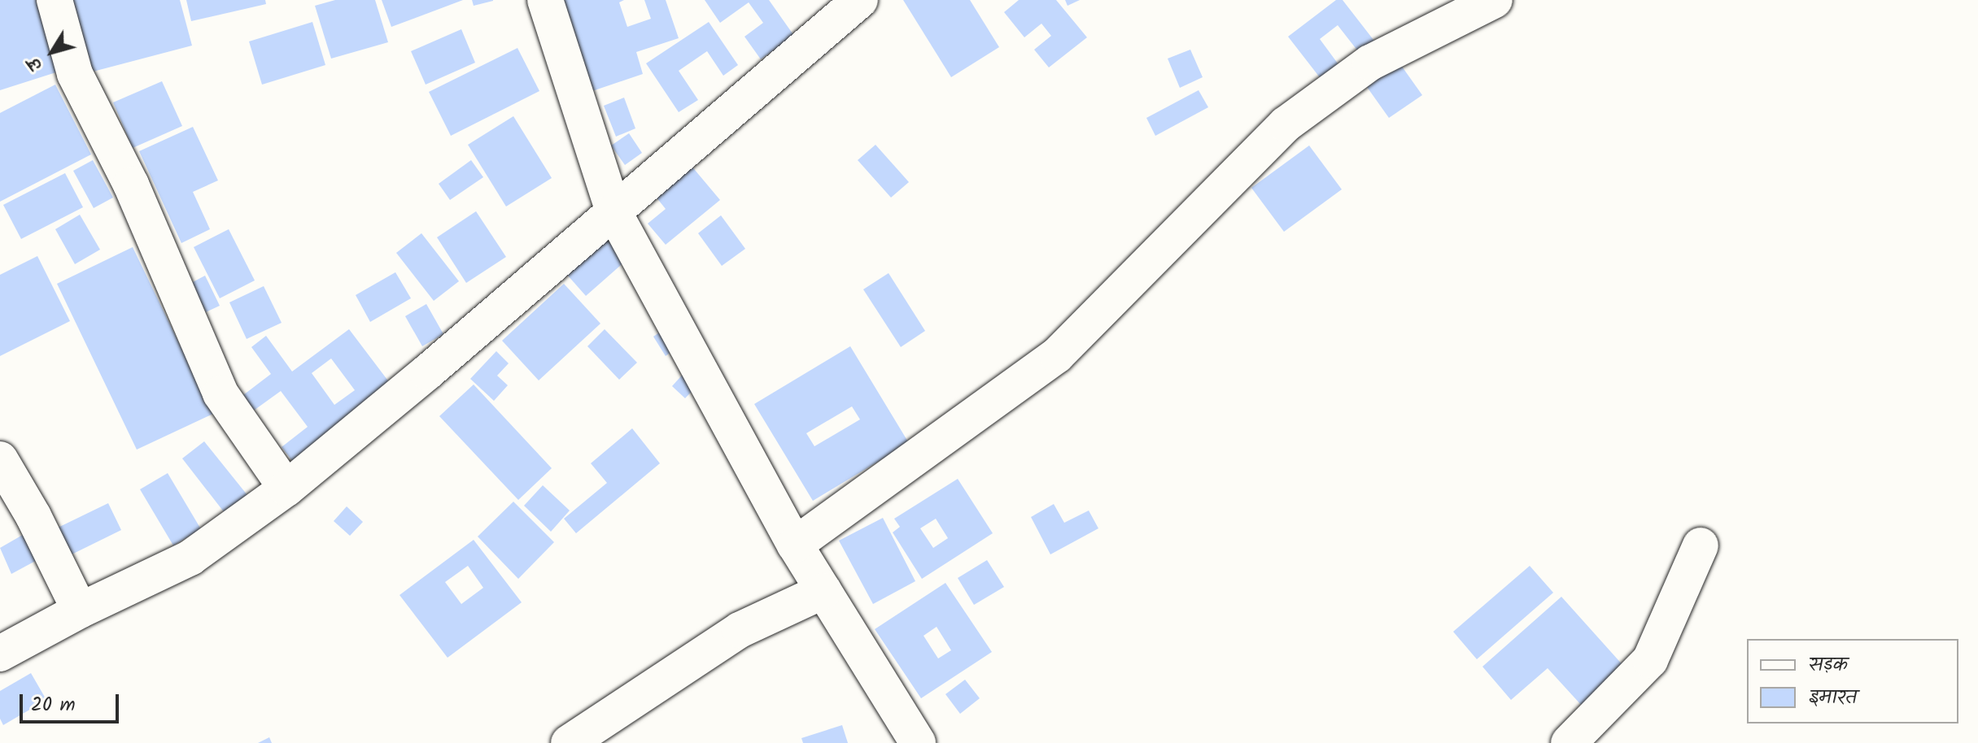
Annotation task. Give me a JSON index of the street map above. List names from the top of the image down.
{
  "legend": ["सड़क", "इमारत"],
  "scale_bar": "20 m",
  "north": "bottom left"
}
